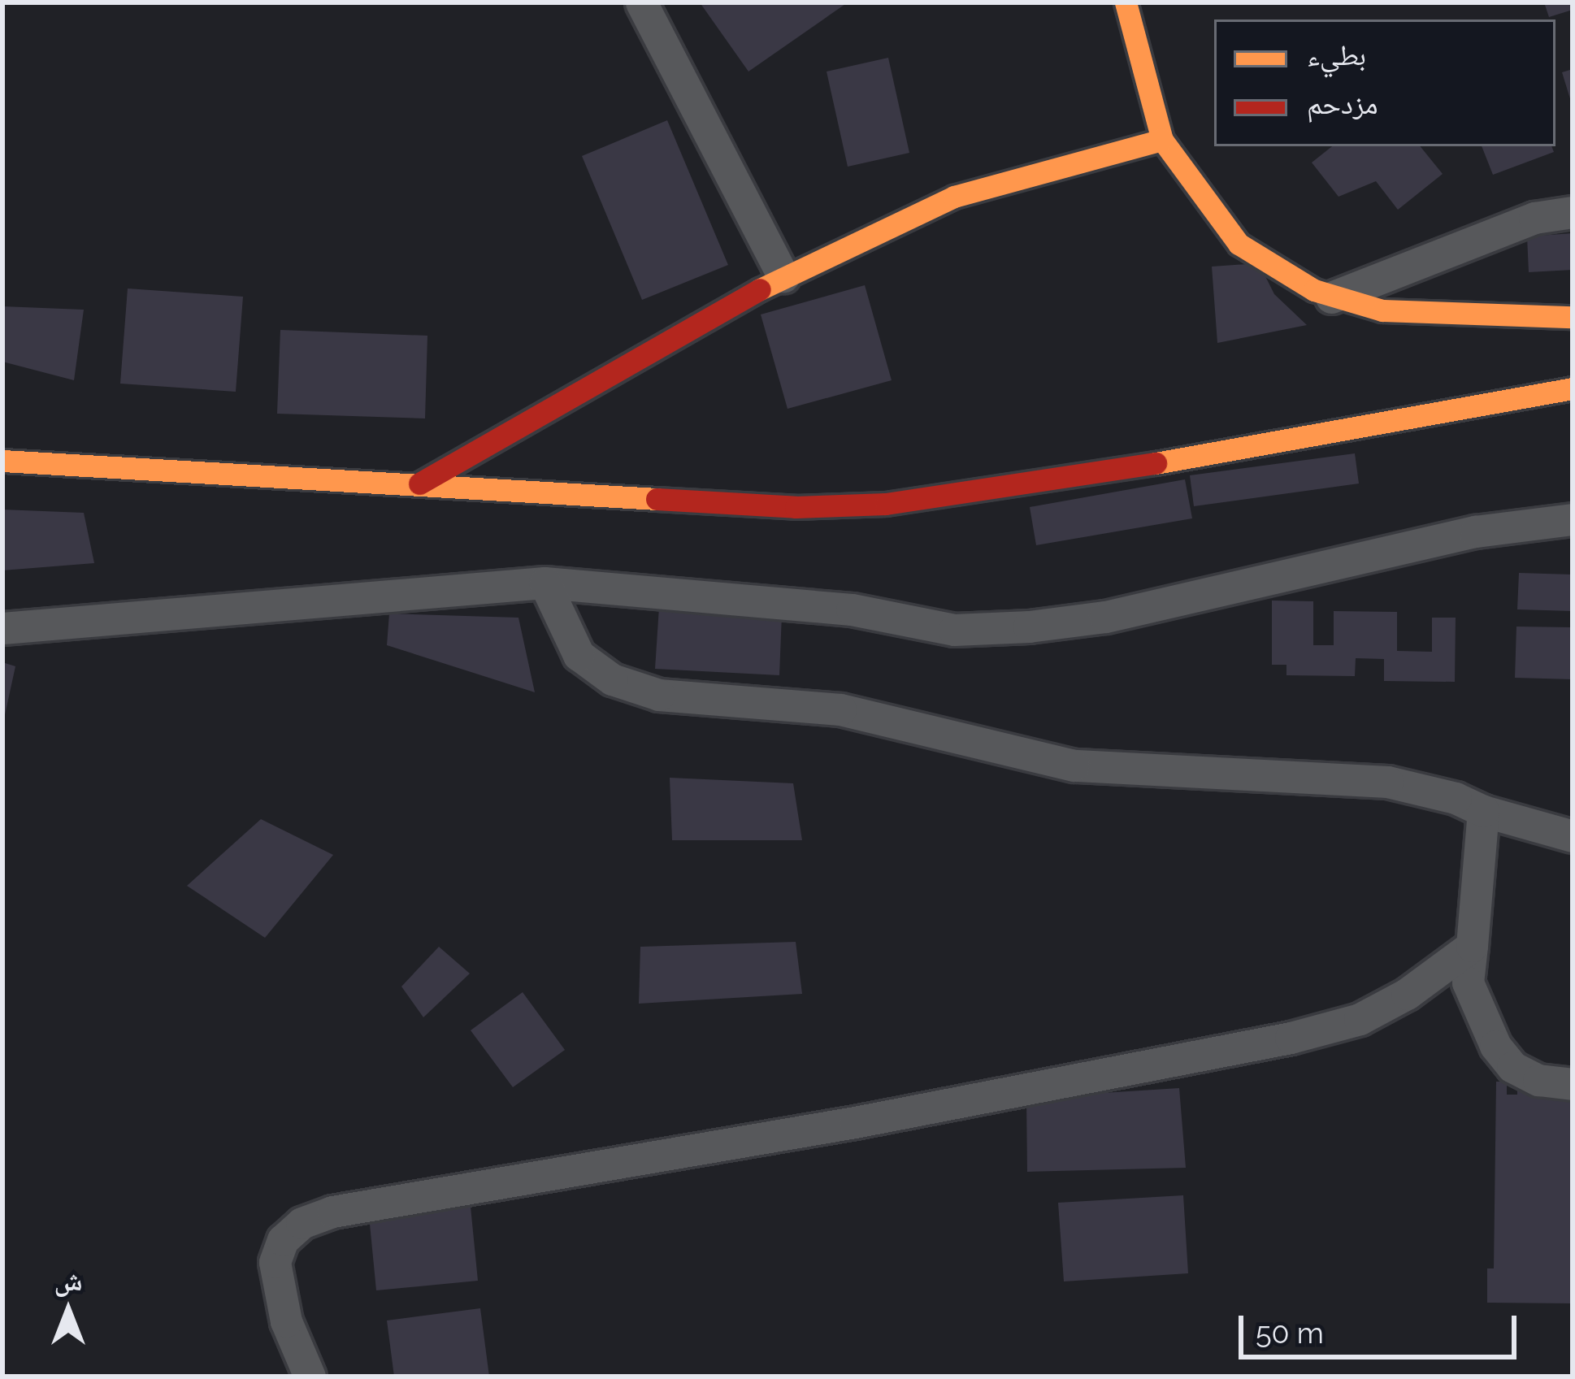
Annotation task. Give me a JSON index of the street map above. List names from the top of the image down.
{
  "legend": ["بطيء", "مزدحم"],
  "scale_bar": "50 m",
  "north": "top"
}
